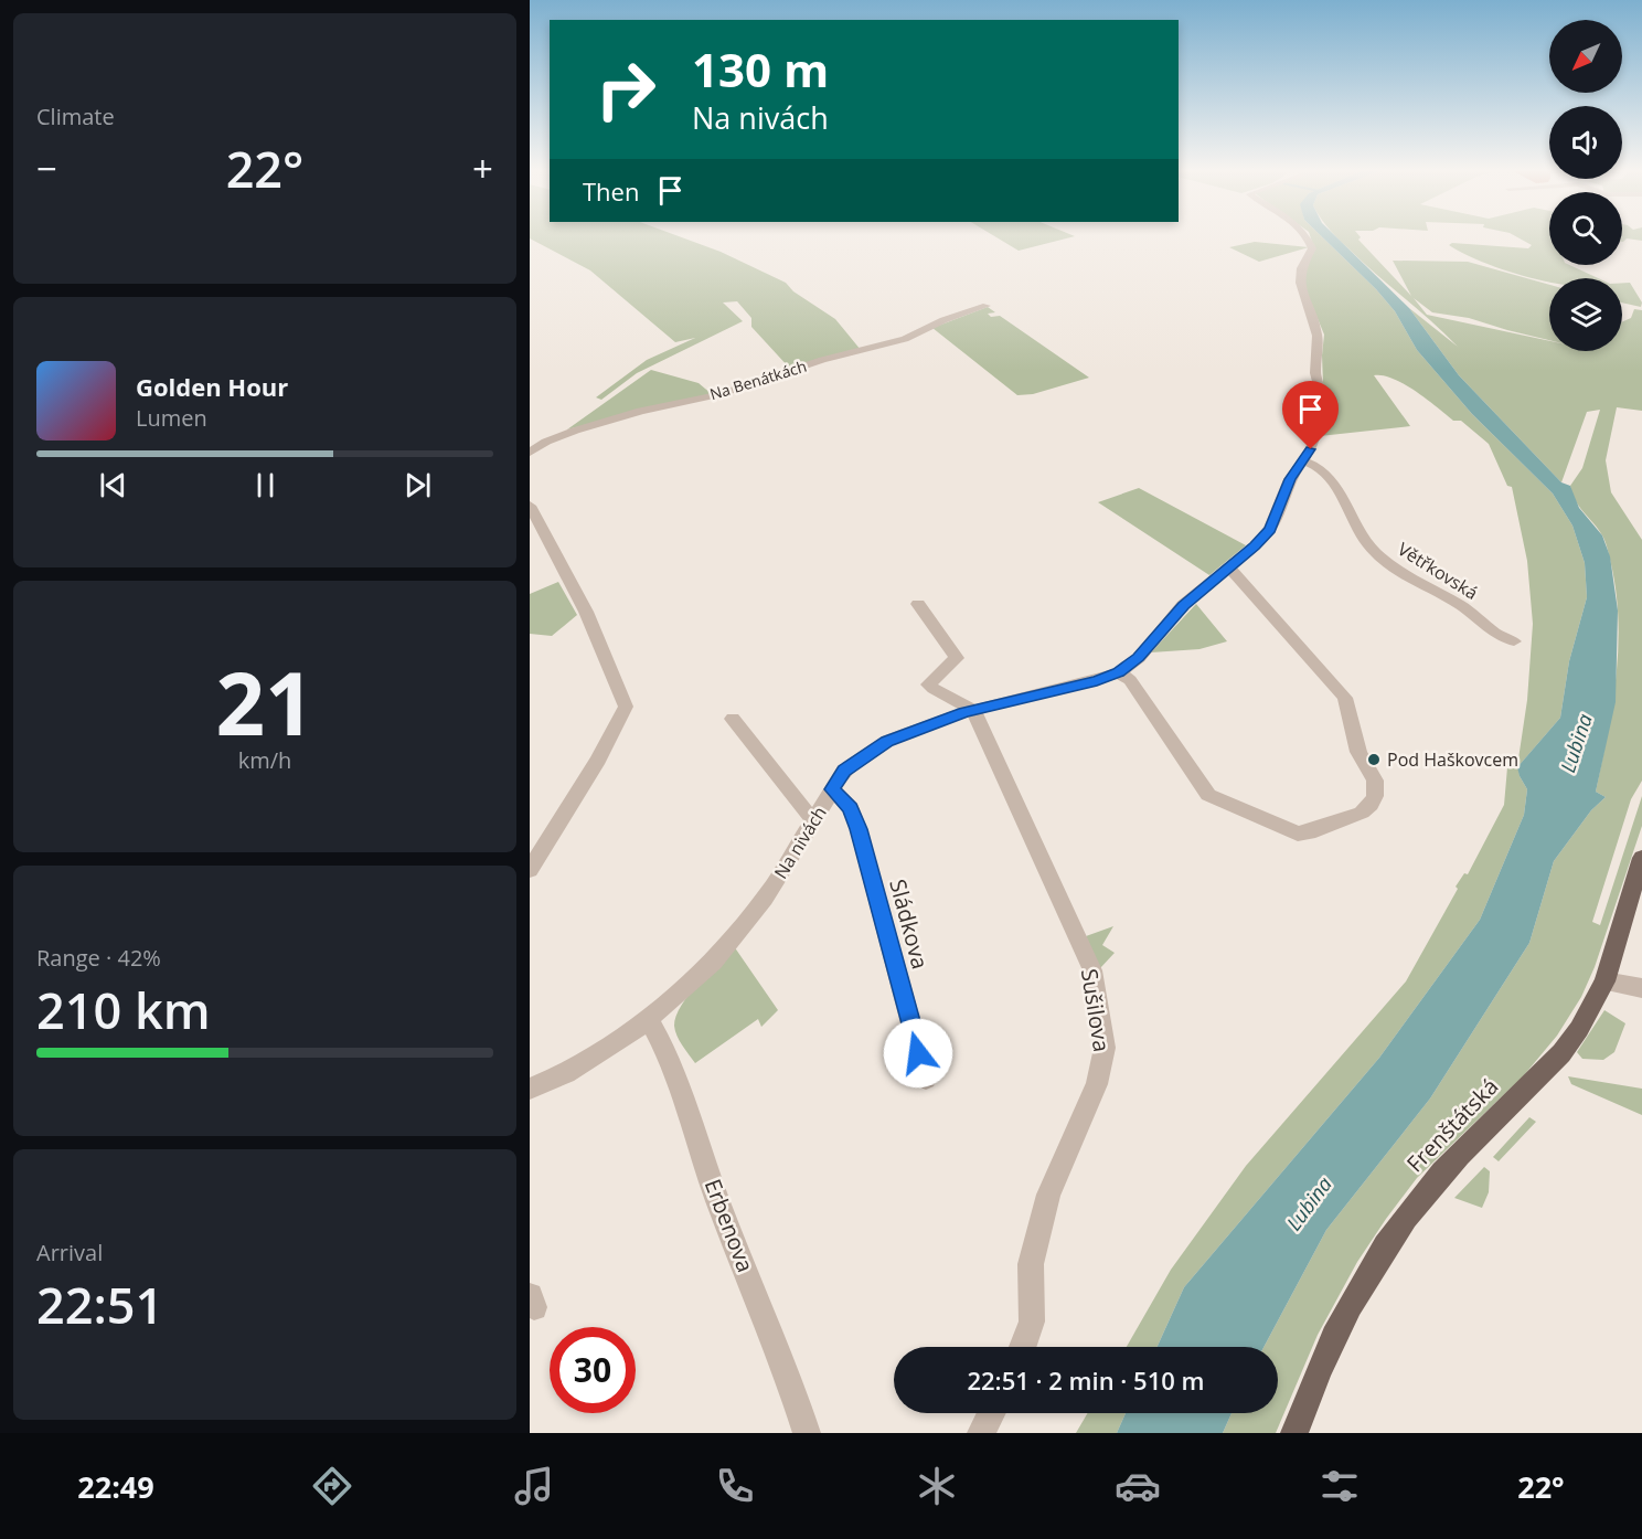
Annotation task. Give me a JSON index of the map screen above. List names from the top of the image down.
{
  "streets": {
    "main road": ["Frenštátská"],
    "street": [
      "Na Benátkách",
      "Větřkovská",
      "Na nivách",
      "Sládkova",
      "Sušilova",
      "Erbenova"
    ]
  },
  "crossings": [
    ["Větřkovská", "Na nivách"],
    ["Na nivách", "Sládkova"],
    ["Na nivách", "Sušilova"],
    ["Na nivách", "Erbenova"]
  ],
  "water": ["Lubina"],
  "places": ["Pod Haškovcem"],
  "north": "bottom left",
  "page": {
    "tile": [
      "Climate",
      ["21", "km/h"],
      ["Range · 42%", "210 km"],
      ["Arrival", "22:51"]
    ],
    "turn": ["130 m", "Na nivách"],
    "heat": ["−", "22°", "+"],
    "then": "Then",
    "song": ["Golden Hour", "Lumen"],
    "limit": "30",
    "trip": "22:51 · 2 min · 510 m",
    "tabs": ["22:49", "22°"]
  }
}
